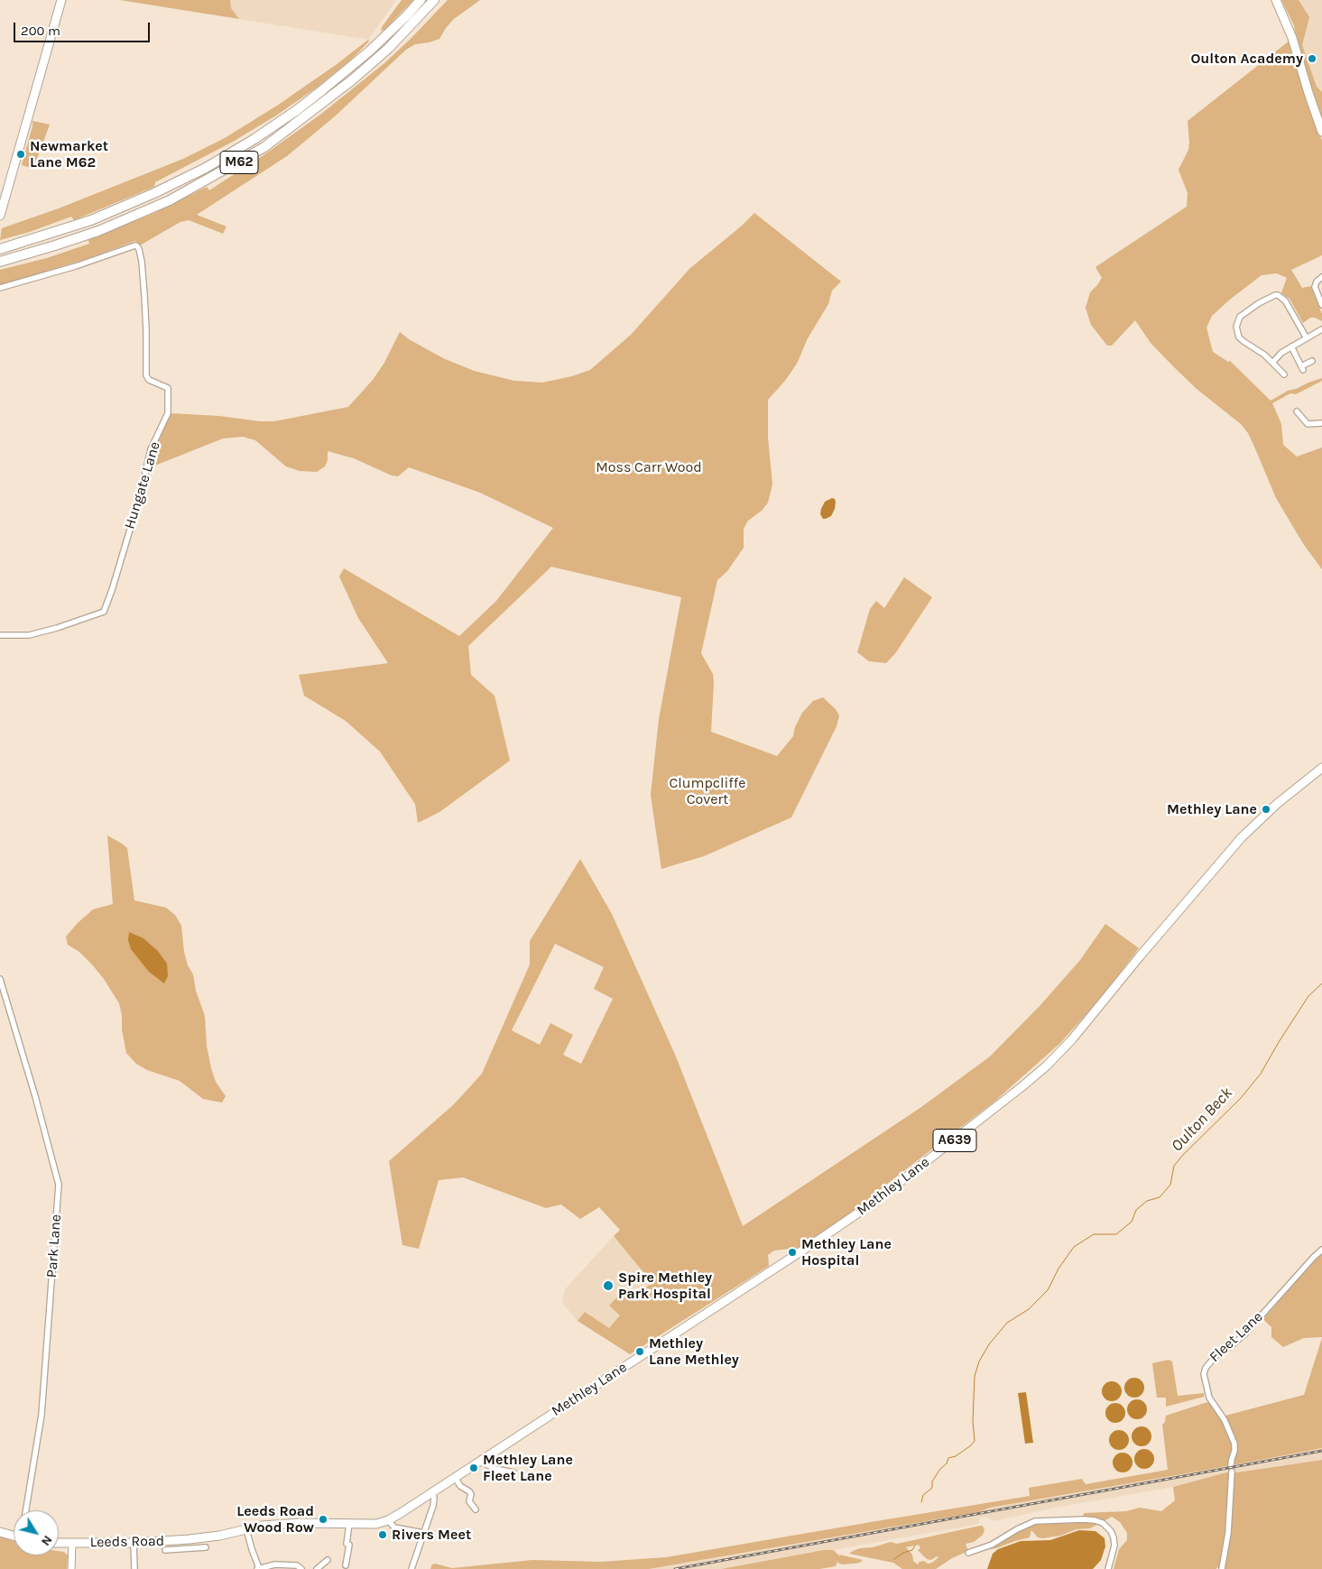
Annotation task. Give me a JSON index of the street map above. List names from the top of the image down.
{
  "streets": {
    "highway": ["M62"],
    "main road": ["A639", "Methley Lane", "Leeds Road"],
    "street": ["Hungate Lane", "Park Lane", "Fleet Lane"]
  },
  "crossings": [
    ["A639", "Leeds Road"],
    ["Methley Lane", "Leeds Road"]
  ],
  "water": ["Oulton Beck"],
  "parks": ["Moss Carr Wood", "Clumpcliffe Covert"],
  "places": [
    "Oulton Academy",
    "Newmarket Lane M62",
    "Methley Lane",
    "Methley Lane Hospital",
    "Spire Methley Park Hospital",
    "Methley Lane Methley",
    "Methley Lane Fleet Lane",
    "Leeds Road Wood Row",
    "Rivers Meet"
  ],
  "scale_bar": "200 m",
  "north": "bottom right"
}
